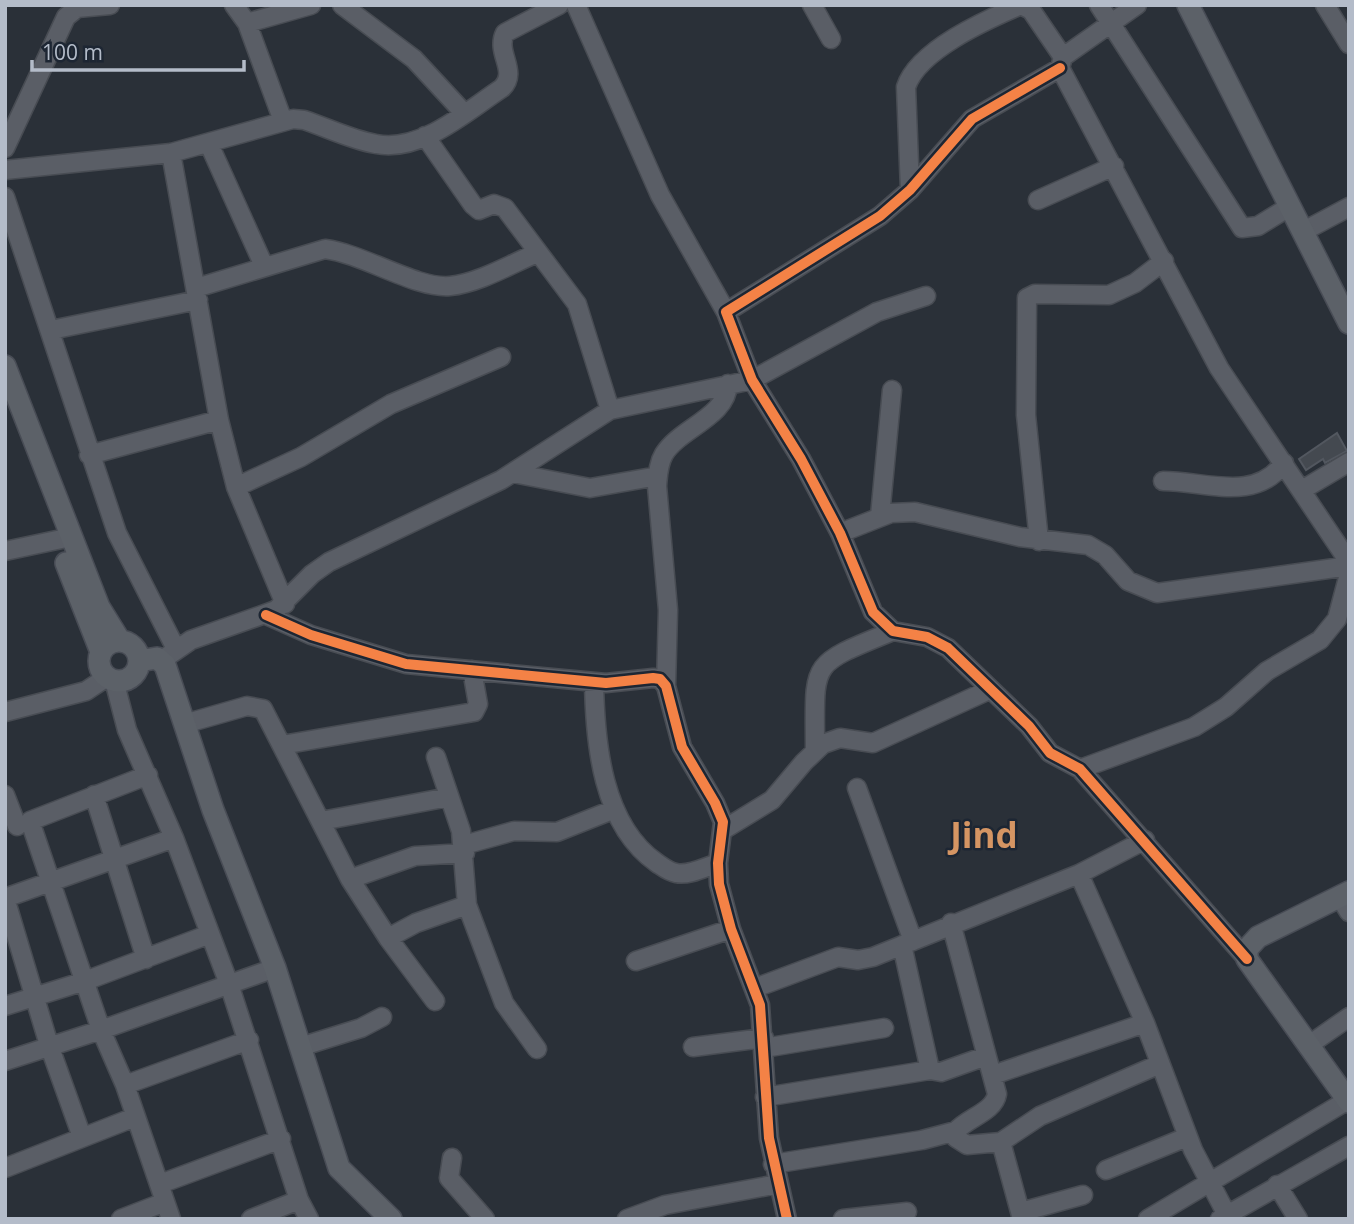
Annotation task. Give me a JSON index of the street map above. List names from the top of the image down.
{
  "districts": ["Jind"],
  "scale_bar": "100 m"
}
